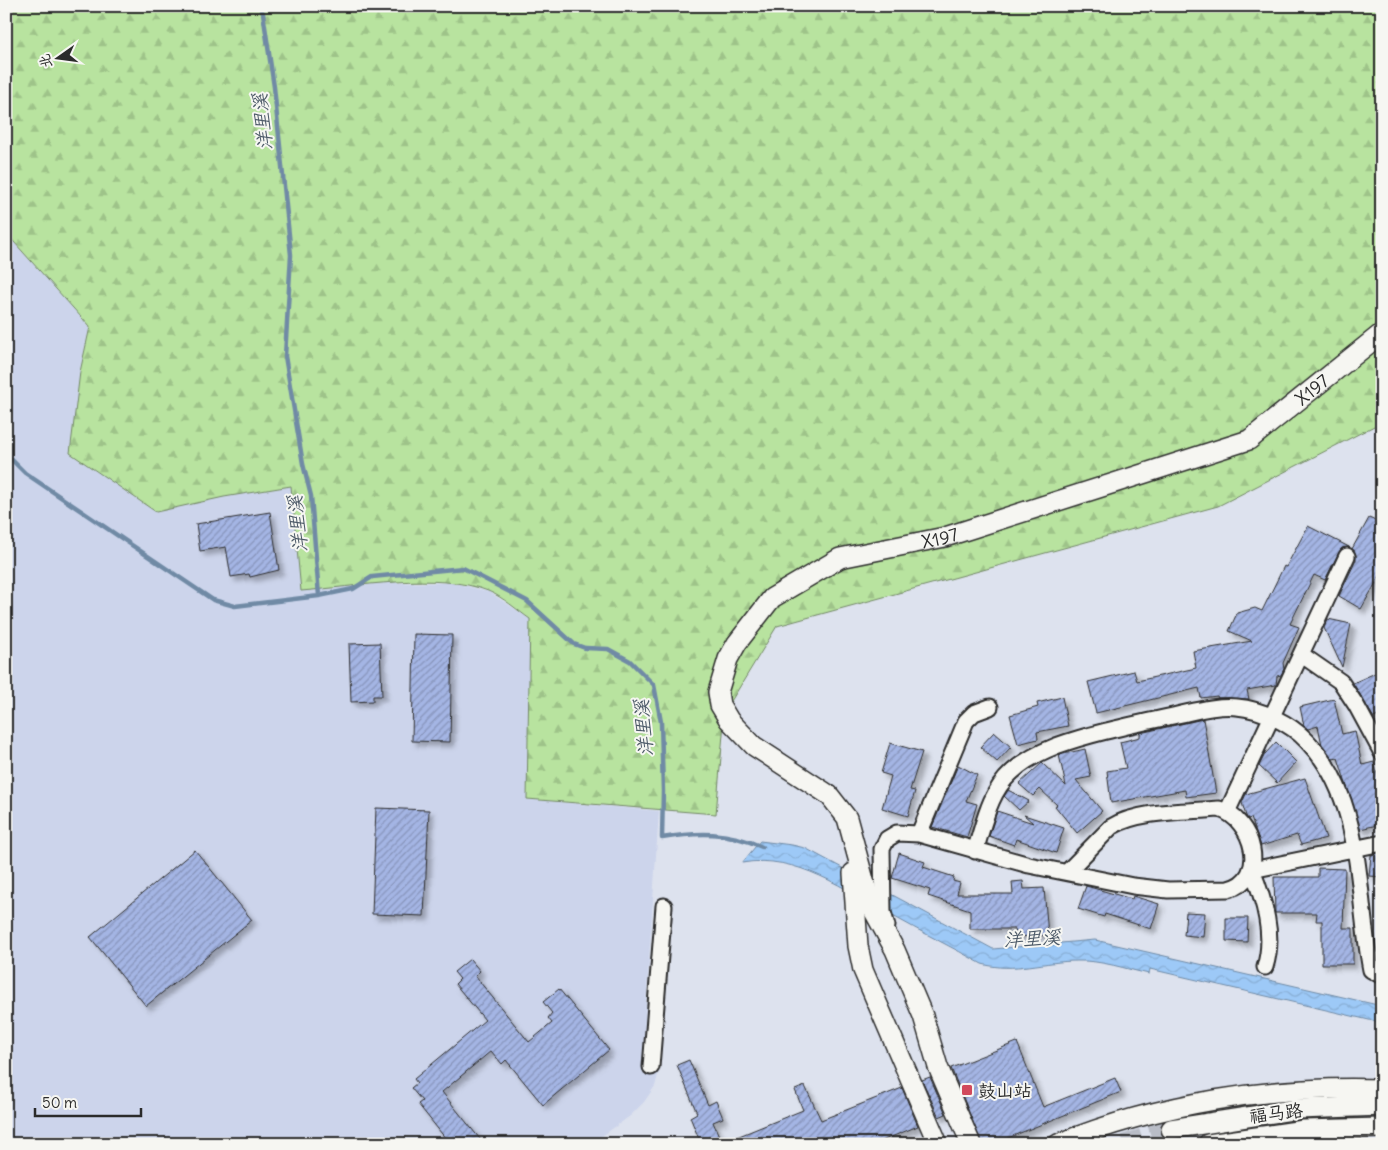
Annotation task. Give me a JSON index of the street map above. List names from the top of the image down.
{
  "streets": {
    "main road": ["X197", "福马路"]
  },
  "water": ["洋里溪"],
  "places": {
    "transit": ["鼓山站"]
  },
  "scale_bar": "50 m",
  "north": "left"
}
